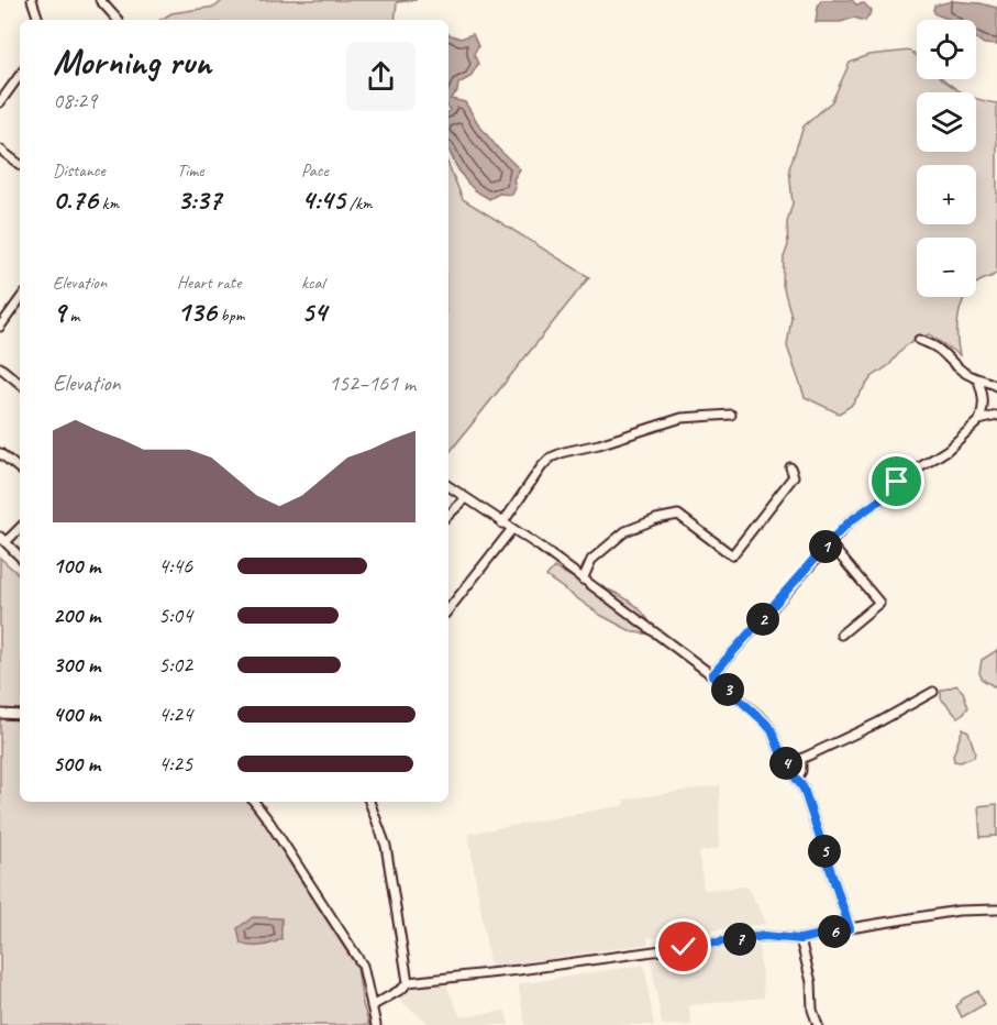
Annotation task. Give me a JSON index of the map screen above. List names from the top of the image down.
{
  "page": {
    "map_buttons": ["+", "−"],
    "heading": ["Morning run", "08:29"],
    "stats": [
      ["Distance", "0.76 km"],
      ["Time", "3:37"],
      ["Pace", "4:45 /km"],
      ["Elevation", "9 m"],
      ["Heart rate", "136 bpm"],
      ["kcal", "54"]
    ],
    "chart": ["Elevation", "152–161 m"],
    "pins": [
      "1",
      "2",
      "3",
      "4",
      "5",
      "6",
      "7"
    ],
    "list": [
      {
        "name": "100 m",
        "note": "4:46"
      },
      {
        "name": "200 m",
        "note": "5:04"
      },
      {
        "name": "300 m",
        "note": "5:02"
      },
      {
        "name": "400 m",
        "note": "4:24"
      },
      {
        "name": "500 m",
        "note": "4:25"
      }
    ]
  }
}
